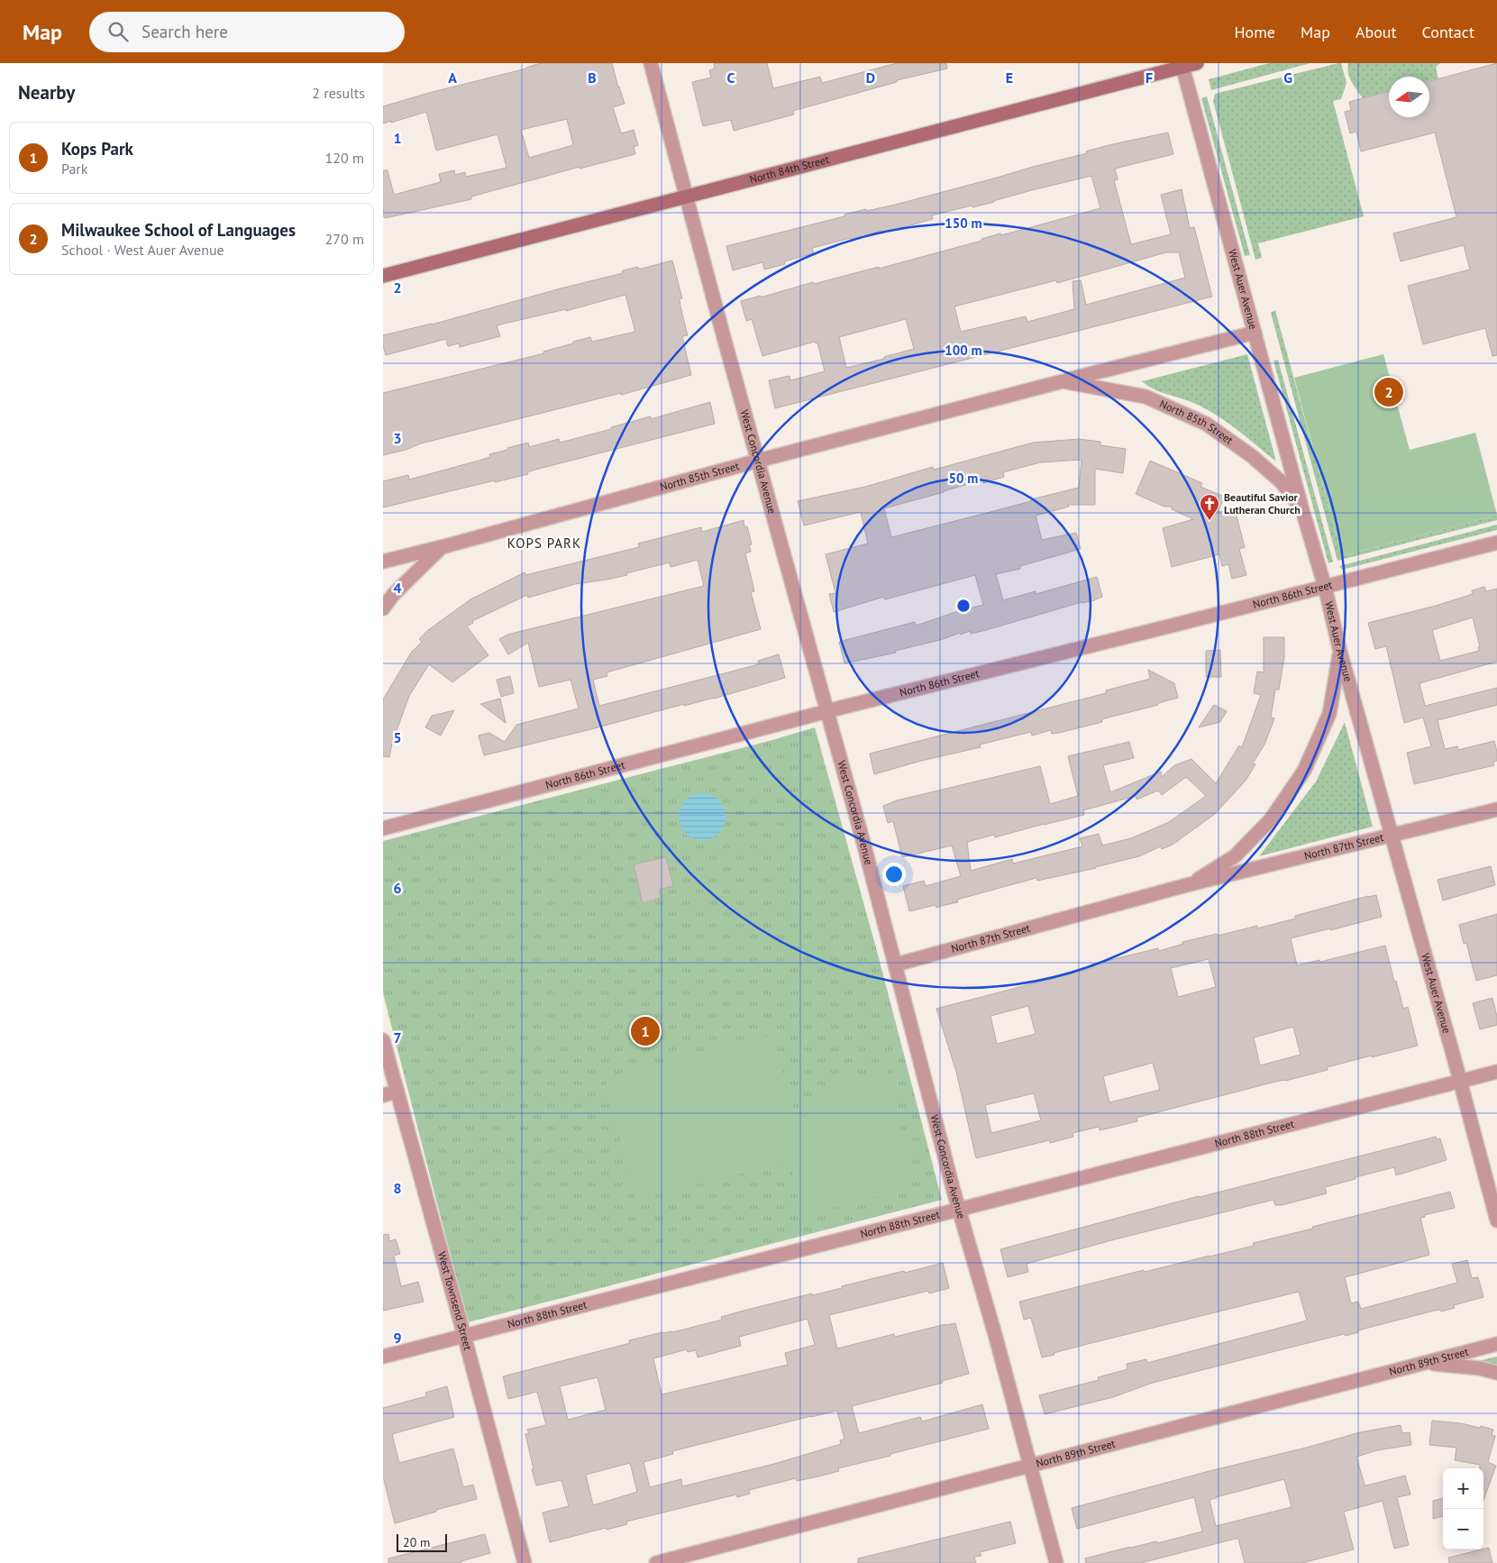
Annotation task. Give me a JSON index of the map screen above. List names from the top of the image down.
{
  "streets": {
    "street": [
      "North 84th Street",
      "West Auer Avenue",
      "North 85th Street",
      "West Concordia Avenue",
      "North 86th Street",
      "North 87th Street",
      "North 88th Street",
      "West Townsend Street",
      "North 89th Street"
    ]
  },
  "crossings": [
    ["North 84th Street", "West Auer Avenue"],
    ["North 84th Street", "West Concordia Avenue"],
    ["West Auer Avenue", "North 85th Street"],
    ["West Auer Avenue", "North 86th Street"],
    ["West Auer Avenue", "North 87th Street"],
    ["West Auer Avenue", "North 88th Street"],
    ["North 85th Street", "West Concordia Avenue"],
    ["West Concordia Avenue", "North 86th Street"],
    ["West Concordia Avenue", "North 87th Street"],
    ["West Concordia Avenue", "North 88th Street"],
    ["West Concordia Avenue", "North 89th Street"],
    ["North 88th Street", "West Townsend Street"]
  ],
  "districts": ["KOPS PARK"],
  "places": {
    "church": ["Beautiful Savior Lutheran Church"]
  },
  "scale_bar": "20 m",
  "north": "left",
  "page": {
    "header": "Map",
    "search": "Search here",
    "nav": [
      "Home",
      "Map",
      "About",
      "Contact"
    ],
    "heading": ["Nearby", "2 results"],
    "list": [
      {
        "mark": "1",
        "name": "Kops Park",
        "note": "Park",
        "value": "120 m"
      },
      {
        "mark": "2",
        "name": "Milwaukee School of Languages",
        "note": "School · West Auer Avenue",
        "value": "270 m"
      }
    ],
    "pins": ["2", "1"],
    "map_buttons": ["+", "−"],
    "scale": "20 m"
  },
  "grid": {
    "columns": [
      "A",
      "B",
      "C",
      "D",
      "E",
      "F",
      "G"
    ],
    "rows": [
      "1",
      "2",
      "3",
      "4",
      "5",
      "6",
      "7",
      "8",
      "9"
    ]
  },
  "rings": ["150 m", "100 m", "50 m"]
}
